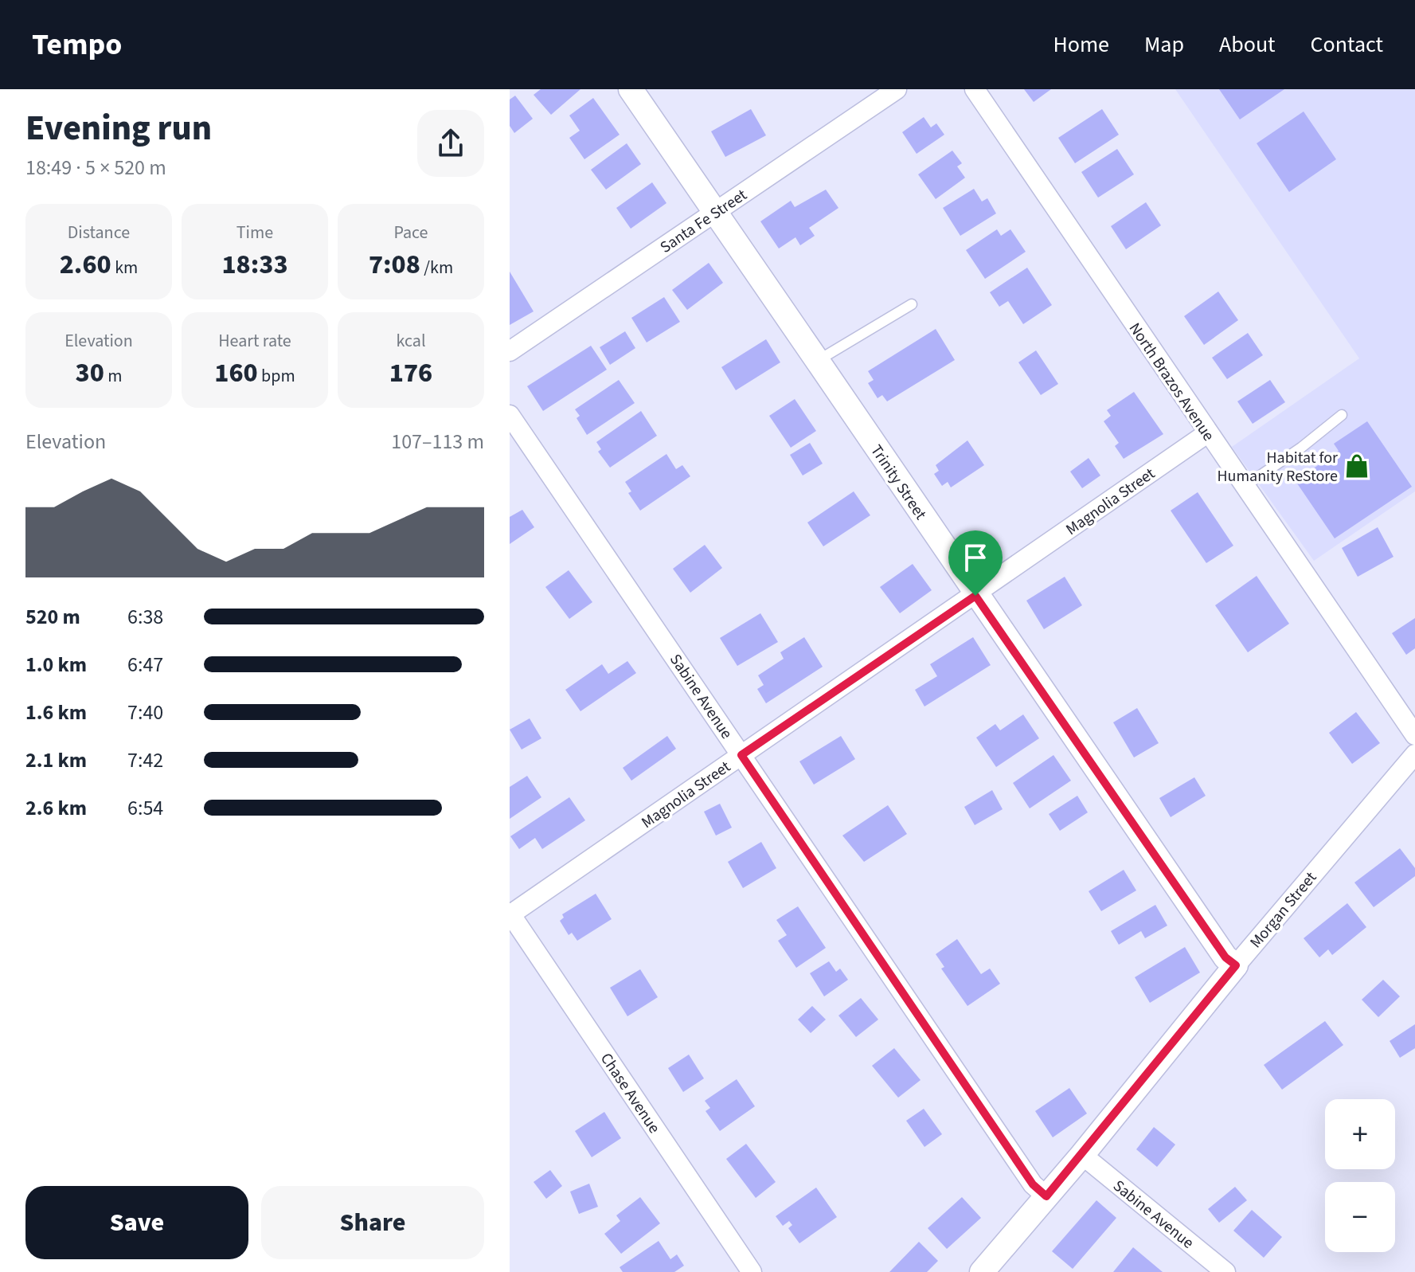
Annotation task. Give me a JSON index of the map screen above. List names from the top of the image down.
{
  "streets": {
    "street": [
      "Santa Fe Street",
      "North Brazos Avenue",
      "Trinity Street",
      "Magnolia Street",
      "Sabine Avenue",
      "Morgan Street",
      "Chase Avenue"
    ]
  },
  "crossings": [
    ["Santa Fe Street", "Trinity Street"],
    ["North Brazos Avenue", "Magnolia Street"],
    ["Trinity Street", "Magnolia Street"],
    ["Trinity Street", "Morgan Street"],
    ["Magnolia Street", "Sabine Avenue"],
    ["Magnolia Street", "Chase Avenue"],
    ["Sabine Avenue", "Morgan Street"]
  ],
  "places": {
    "shop": ["Habitat for Humanity ReStore"]
  },
  "page": {
    "header": "Tempo",
    "nav": [
      "Home",
      "Map",
      "About",
      "Contact"
    ],
    "heading": ["Evening run", "18:49 · 5 × 520 m"],
    "stats": [
      ["Distance", "2.60 km"],
      ["Time", "18:33"],
      ["Pace", "7:08 /km"],
      ["Elevation", "30 m"],
      ["Heart rate", "160 bpm"],
      ["kcal", "176"]
    ],
    "chart": ["Elevation", "107–113 m"],
    "list": [
      {
        "name": "520 m",
        "note": "6:38"
      },
      {
        "name": "1.0 km",
        "note": "6:47"
      },
      {
        "name": "1.6 km",
        "note": "7:40"
      },
      {
        "name": "2.1 km",
        "note": "7:42"
      },
      {
        "name": "2.6 km",
        "note": "6:54"
      }
    ],
    "map_buttons": ["+", "−"],
    "buttons": ["Save", "Share"]
  }
}
